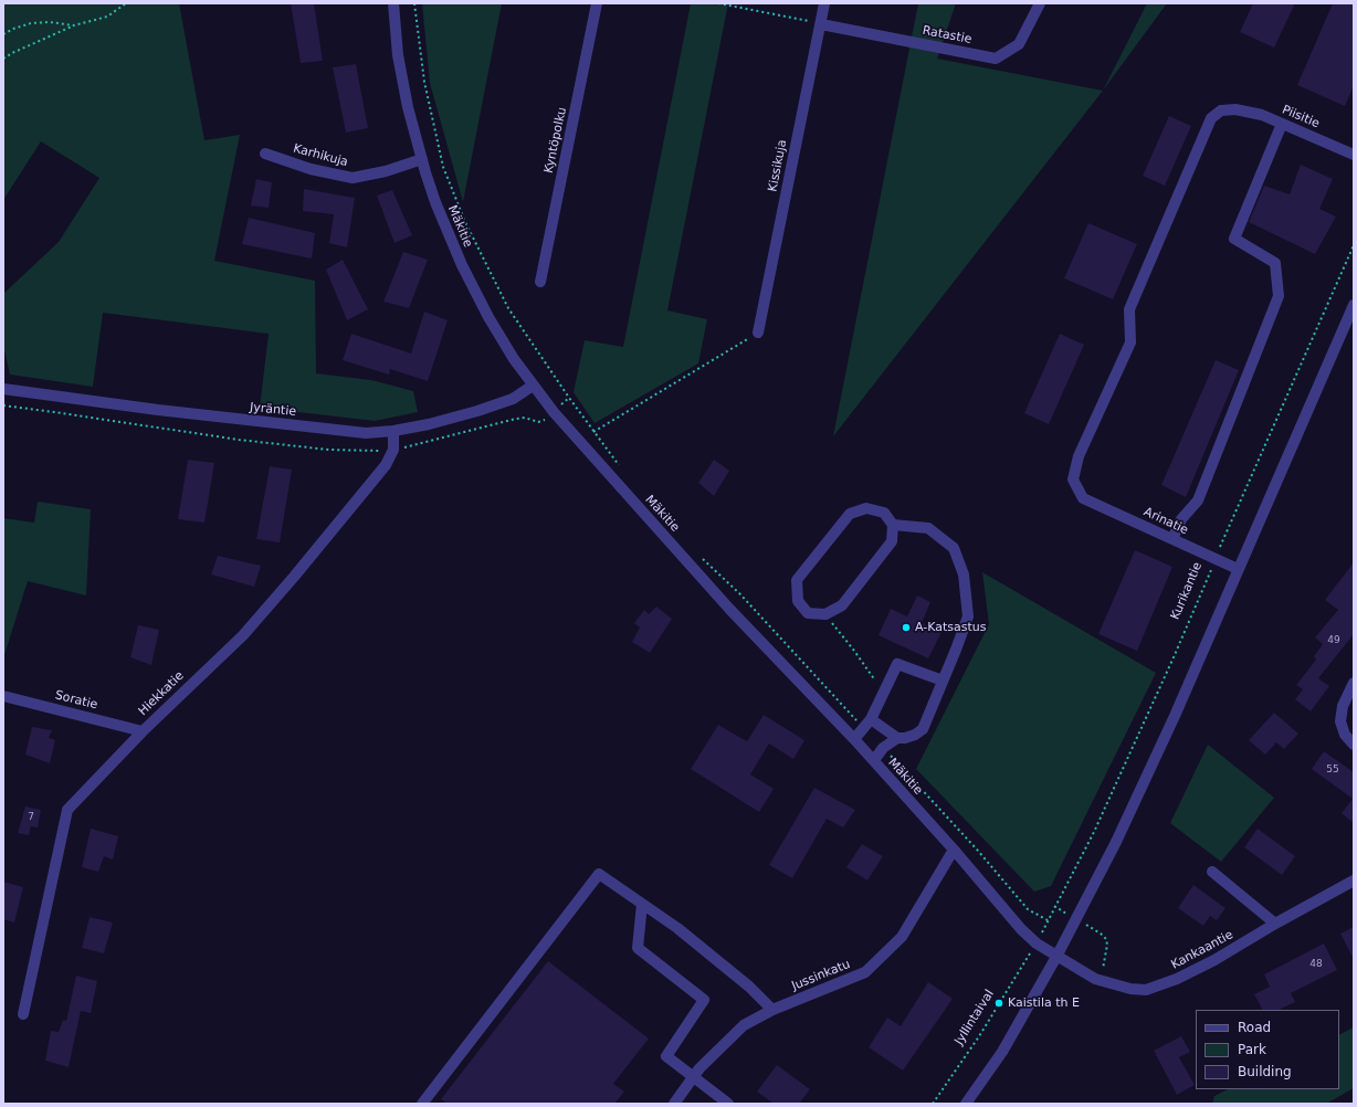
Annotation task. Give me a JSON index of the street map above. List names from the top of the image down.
{
  "streets": {
    "street": [
      "Ratastie",
      "Piisitie",
      "Kyntöpolku",
      "Karhikuja",
      "Kissikuja",
      "Mäkitie",
      "Jyräntie",
      "Arinatie",
      "Hiekkatie",
      "Soratie",
      "Kankaantie",
      "Jussinkatu"
    ],
    "path": ["Kurikantie", "Jyllintaival"]
  },
  "crossings": [
    ["Ratastie", "Kissikuja"],
    ["Piisitie", "Arinatie"],
    ["Karhikuja", "Mäkitie"],
    ["Mäkitie", "Jyräntie"],
    ["Mäkitie", "Kurikantie"],
    ["Mäkitie", "Kankaantie"],
    ["Mäkitie", "Jussinkatu"],
    ["Mäkitie", "Jyllintaival"],
    ["Jyräntie", "Hiekkatie"],
    ["Arinatie", "Kurikantie"],
    ["Kurikantie", "Jyllintaival"],
    ["Hiekkatie", "Soratie"]
  ],
  "places": ["A-Katsastus", "Kaistila th E"],
  "house_numbers": [
    "49",
    "55",
    "7",
    "48"
  ],
  "legend": ["Road", "Park", "Building"]
}
